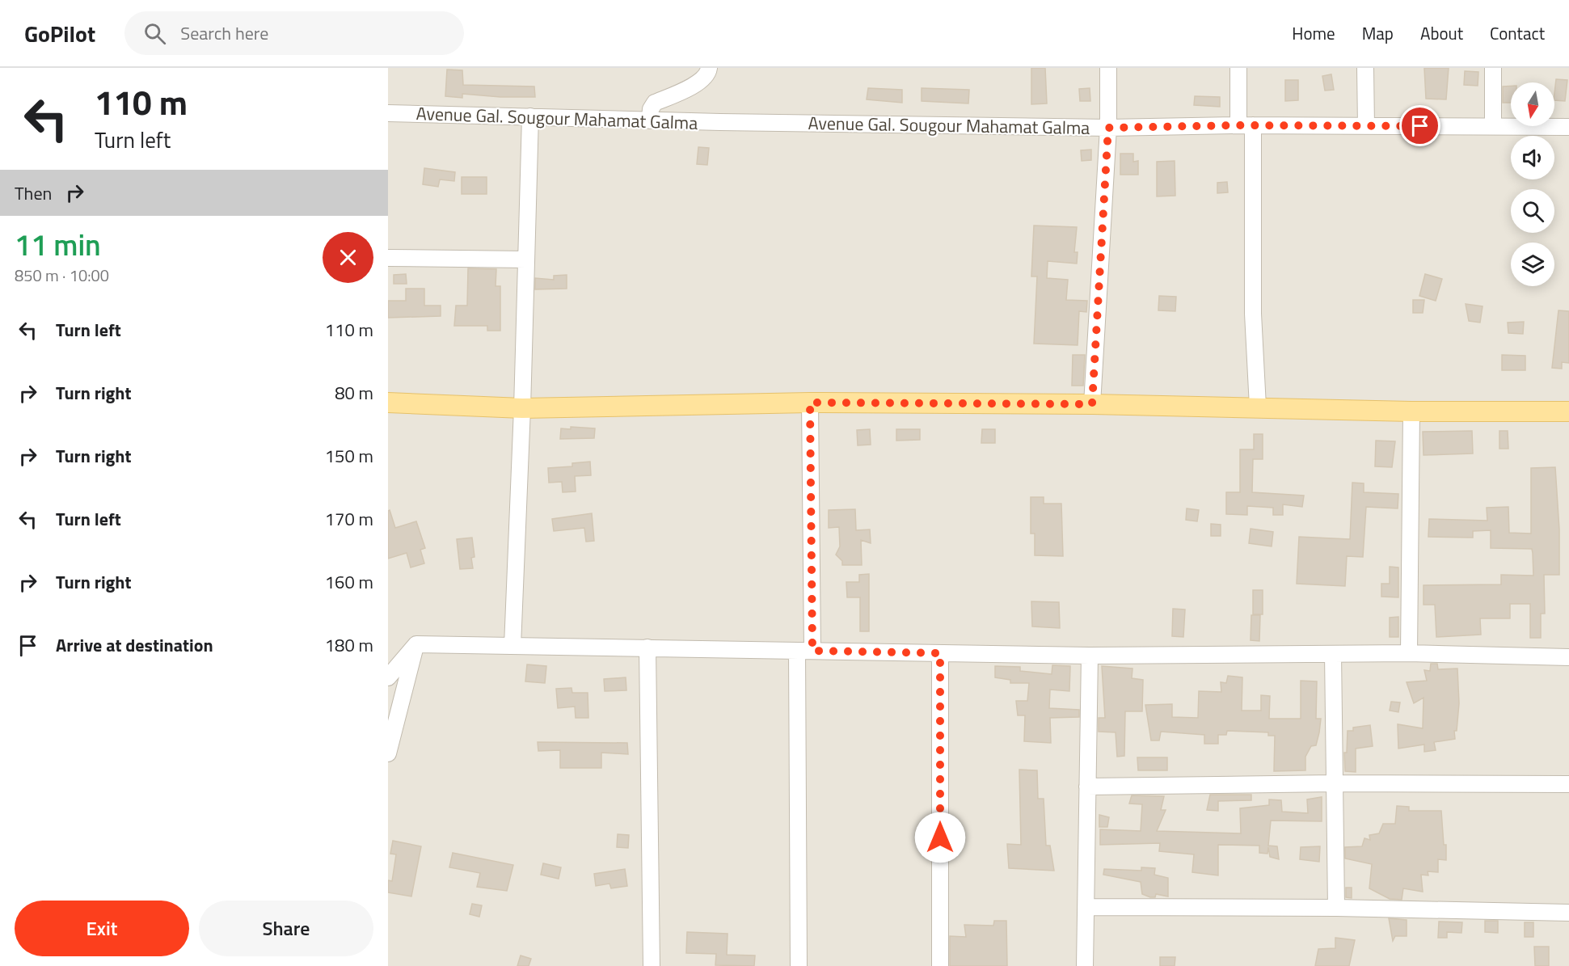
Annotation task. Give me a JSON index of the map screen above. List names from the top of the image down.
{
  "streets": {
    "street": ["Avenue Gal. Sougour Mahamat Galma"]
  },
  "north": "bottom",
  "page": {
    "header": "GoPilot",
    "search": "Search here",
    "nav": [
      "Home",
      "Map",
      "About",
      "Contact"
    ],
    "turn": ["110 m", "Turn left"],
    "then": "Then",
    "heading": ["11 min", "850 m · 10:00"],
    "list": [
      {
        "name": "Turn left",
        "value": "110 m"
      },
      {
        "name": "Turn right",
        "value": "80 m"
      },
      {
        "name": "Turn right",
        "value": "150 m"
      },
      {
        "name": "Turn left",
        "value": "170 m"
      },
      {
        "name": "Turn right",
        "value": "160 m"
      },
      {
        "name": "Arrive at destination",
        "value": "180 m"
      }
    ],
    "buttons": ["Exit", "Share"]
  }
}
